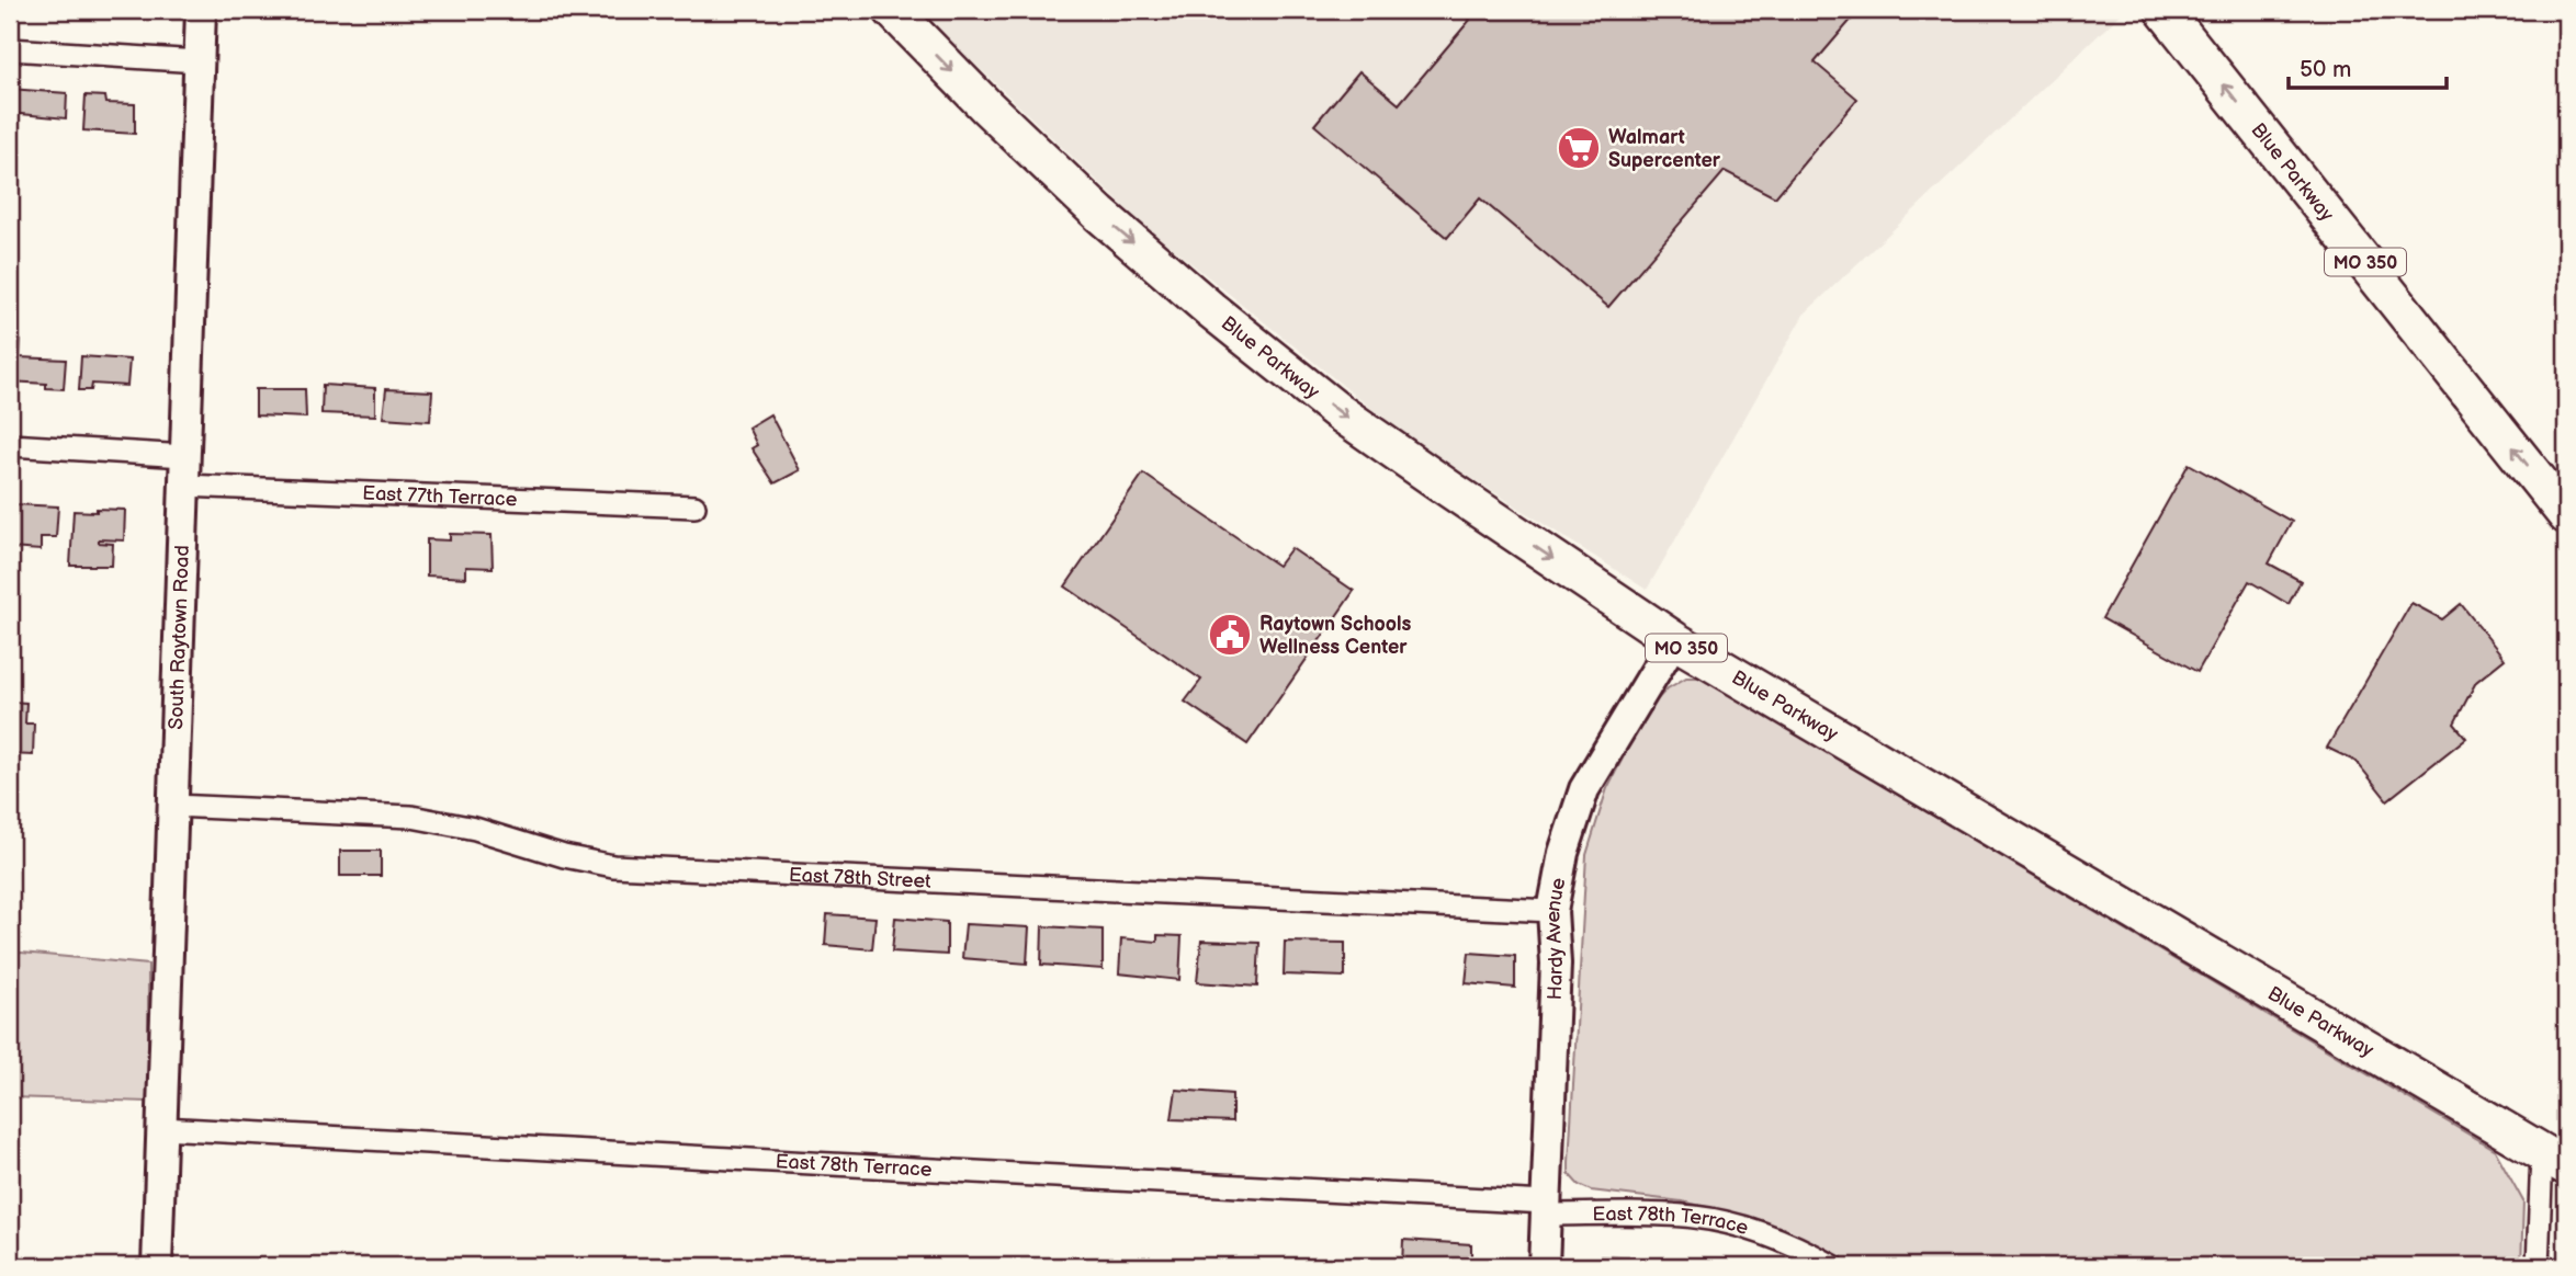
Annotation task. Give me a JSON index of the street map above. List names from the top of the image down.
{
  "streets": {
    "highway": ["Blue Parkway", "MO 350"],
    "main road": ["South Raytown Road", "Hardy Avenue"],
    "street": ["East 77th Terrace", "East 78th Street", "East 78th Terrace"]
  },
  "crossings": [
    ["Blue Parkway", "Hardy Avenue"],
    ["East 77th Terrace", "South Raytown Road"],
    ["South Raytown Road", "East 78th Street"],
    ["South Raytown Road", "East 78th Terrace"],
    ["East 78th Street", "Hardy Avenue"],
    ["Hardy Avenue", "East 78th Terrace"]
  ],
  "places": {
    "supermarket": ["Walmart Supercenter"],
    "public building": ["Raytown Schools Wellness Center"]
  },
  "scale_bar": "50 m"
}
